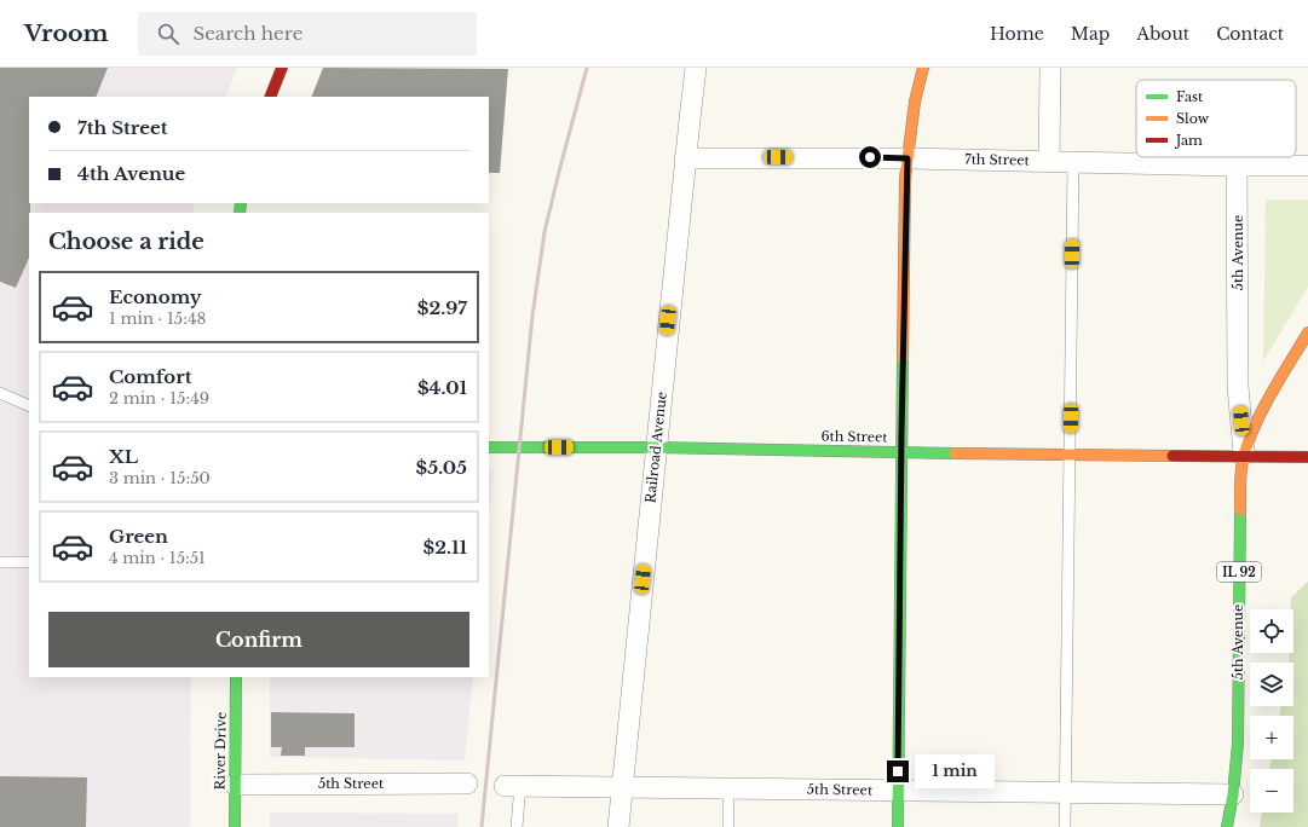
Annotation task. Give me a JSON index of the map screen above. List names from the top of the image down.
{
  "streets": {
    "main road": [
      "5th Avenue",
      "6th Street",
      "IL 92",
      "River Drive"
    ],
    "street": ["7th Street", "Railroad Avenue", "5th Street"]
  },
  "crossings": [
    ["7th Street", "5th Avenue"],
    ["7th Street", "Railroad Avenue"],
    ["5th Avenue", "6th Street"],
    ["5th Avenue", "5th Street"],
    ["6th Street", "Railroad Avenue"],
    ["Railroad Avenue", "5th Street"],
    ["River Drive", "5th Street"]
  ],
  "legend": ["Fast", "Slow", "Jam"],
  "page": {
    "header": "Vroom",
    "search": "Search here",
    "nav": [
      "Home",
      "Map",
      "About",
      "Contact"
    ],
    "banner": ["7th Street", "4th Avenue"],
    "heading": "Choose a ride",
    "list": [
      {
        "name": "Economy",
        "note": "1 min · 15:48",
        "value": "$2.97"
      },
      {
        "name": "Comfort",
        "note": "2 min · 15:49",
        "value": "$4.01"
      },
      {
        "name": "XL",
        "note": "3 min · 15:50",
        "value": "$5.05"
      },
      {
        "name": "Green",
        "note": "4 min · 15:51",
        "value": "$2.11"
      }
    ],
    "buttons": "Confirm",
    "map_buttons": ["+", "−"],
    "bubble": "1 min"
  }
}
